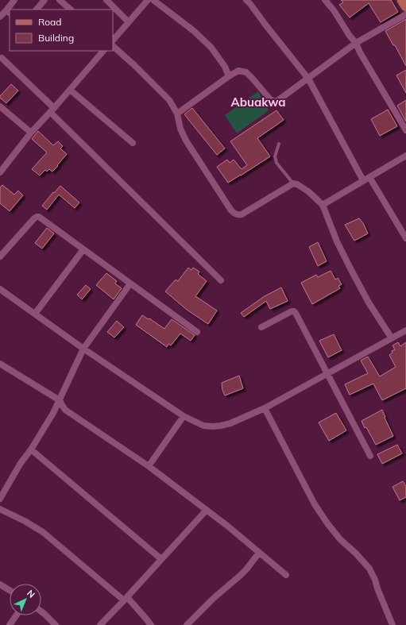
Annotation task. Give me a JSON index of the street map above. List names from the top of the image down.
{
  "districts": ["Abuakwa"],
  "legend": ["Road", "Building"],
  "north": "top right"
}
